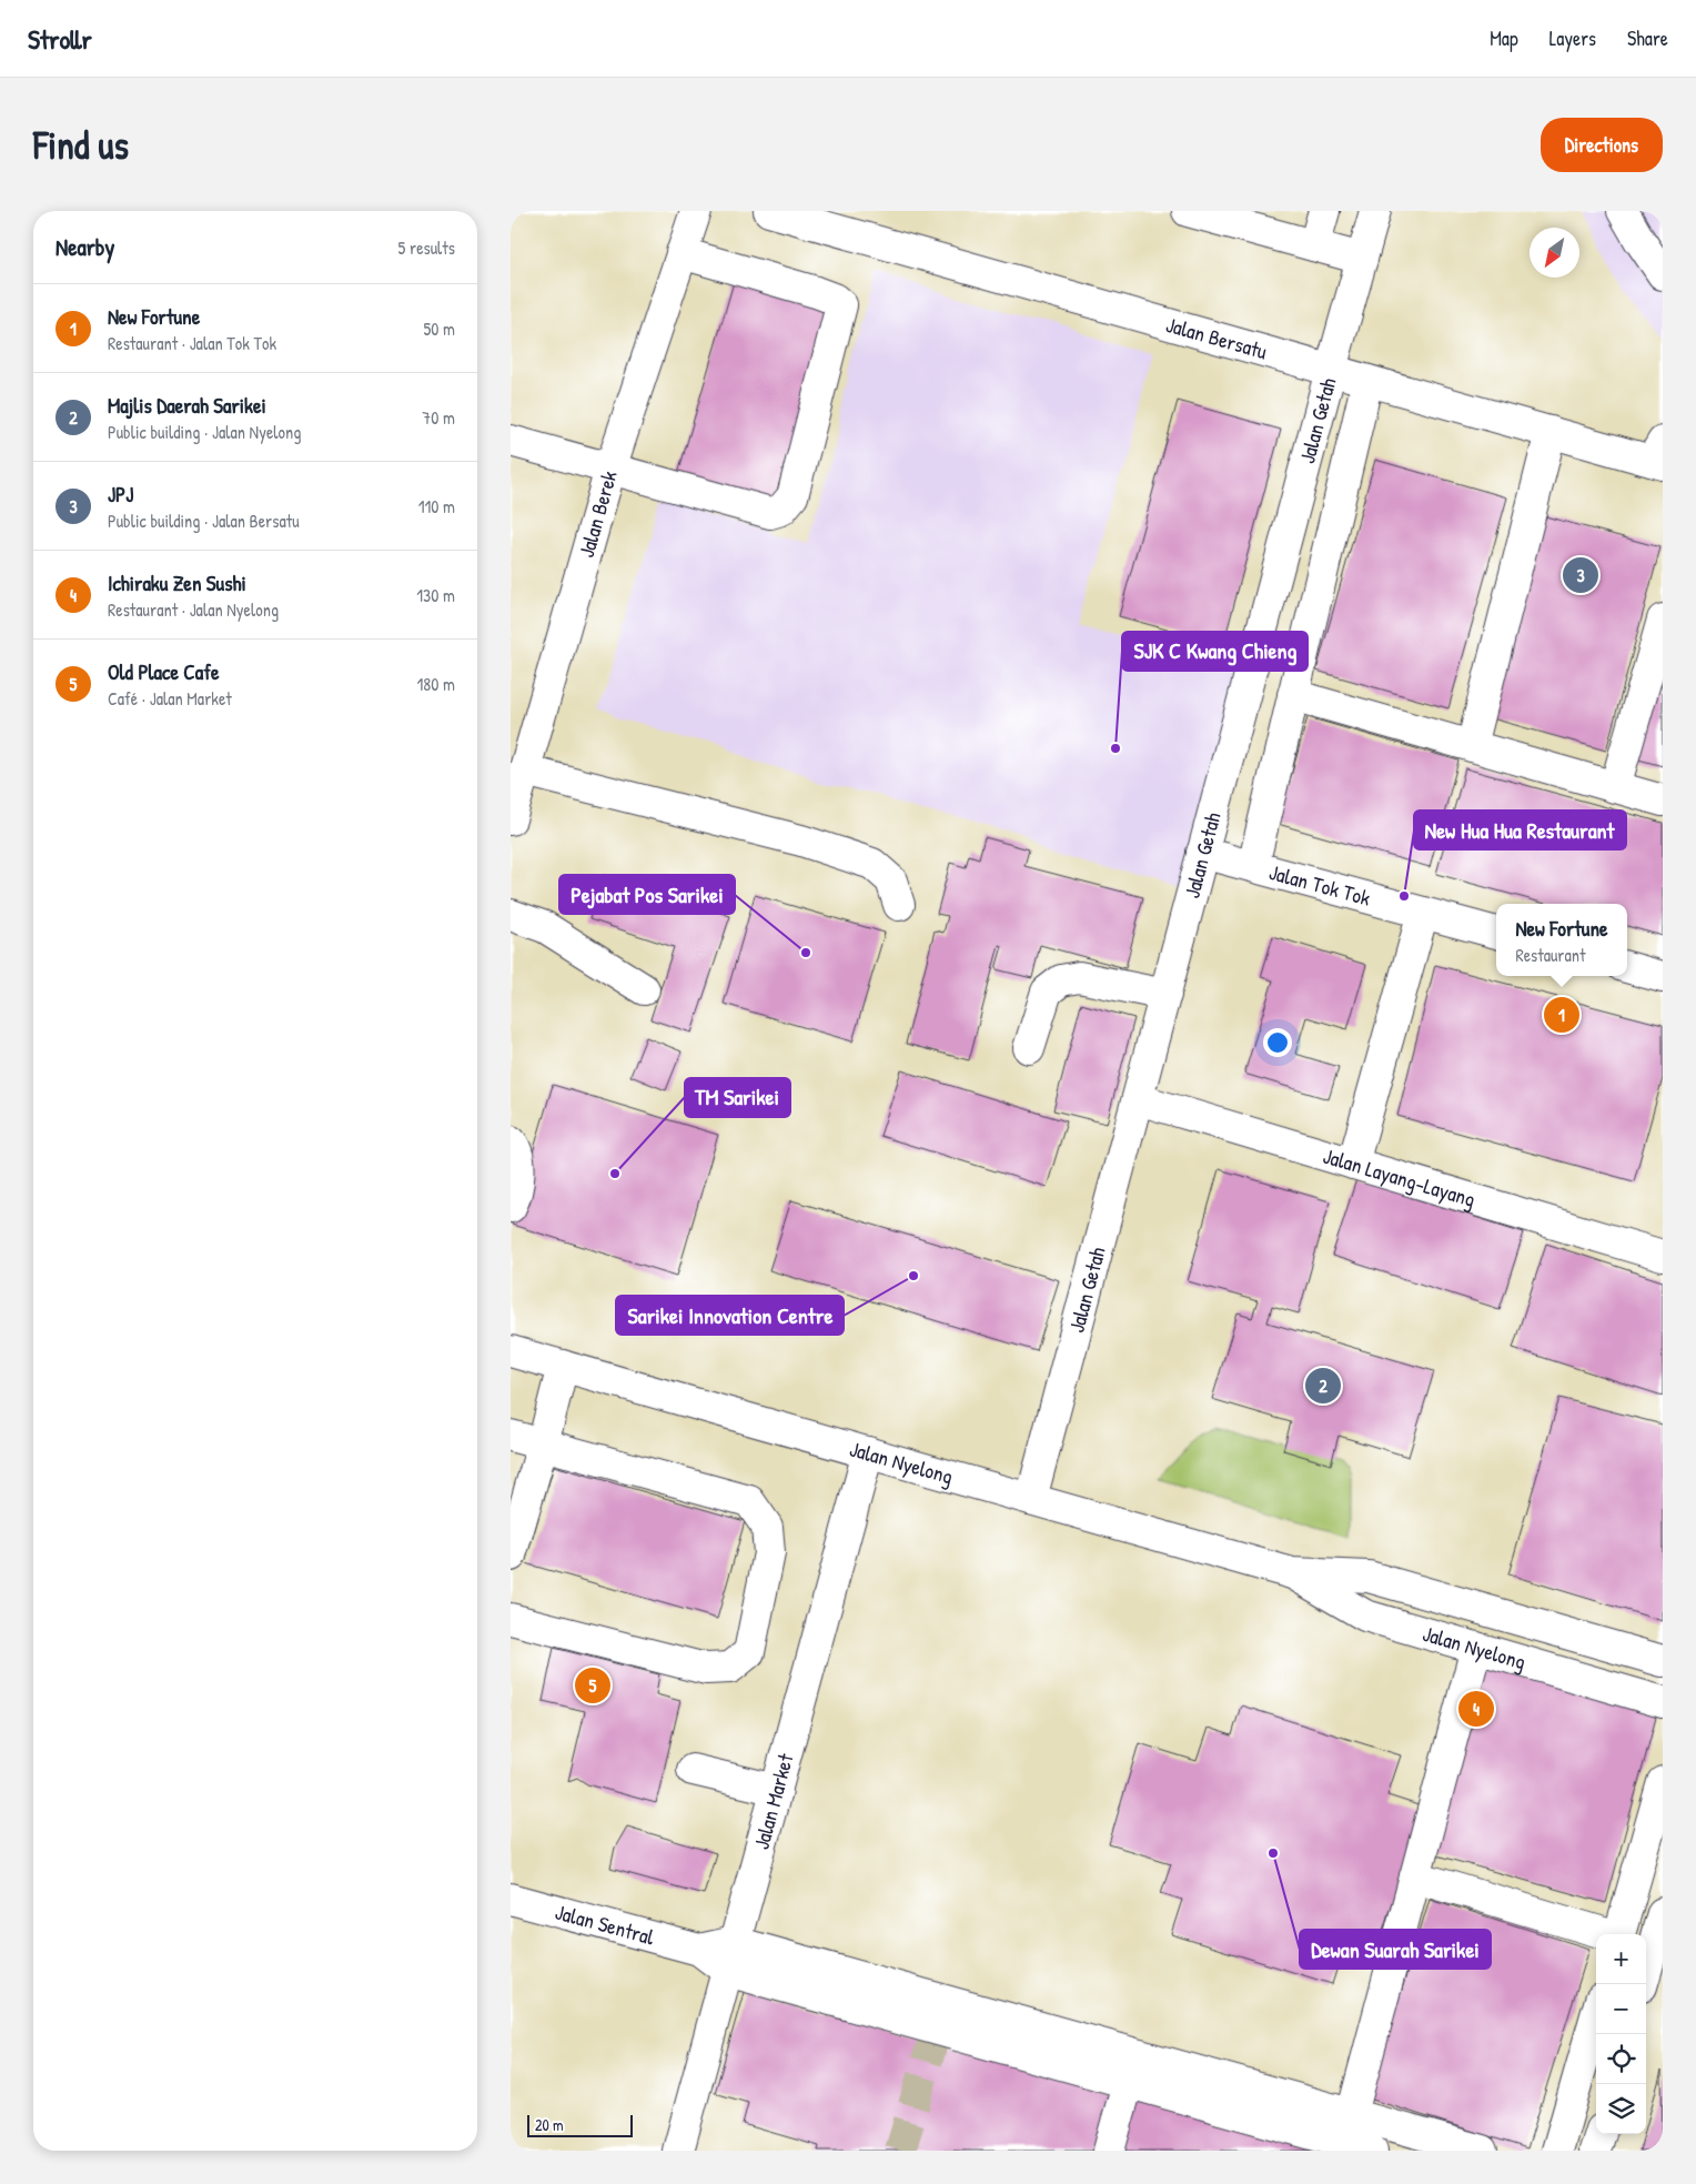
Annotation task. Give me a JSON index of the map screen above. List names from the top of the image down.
{
  "streets": {
    "street": [
      "Jalan Bersatu",
      "Jalan Getah",
      "Jalan Berek",
      "Jalan Tok Tok",
      "Jalan Layang-Layang",
      "Jalan Nyelong",
      "Jalan Market",
      "Jalan Sentral"
    ]
  },
  "crossings": [
    ["Jalan Bersatu", "Jalan Getah"],
    ["Jalan Getah", "Jalan Tok Tok"],
    ["Jalan Getah", "Jalan Layang-Layang"],
    ["Jalan Getah", "Jalan Nyelong"],
    ["Jalan Nyelong", "Jalan Market"],
    ["Jalan Market", "Jalan Sentral"]
  ],
  "places": [
    "SJK C Kwang Chieng",
    "New Hua Hua Restaurant",
    "Pejabat Pos Sarikei",
    "TM Sarikei",
    "Sarikei Innovation Centre",
    "Dewan Suarah Sarikei"
  ],
  "scale_bar": "20 m",
  "north": "bottom left",
  "page": {
    "header": "Strollr",
    "nav": ["Map", "Layers", "Share"],
    "buttons": "Directions",
    "title": "Find us",
    "heading": ["Nearby", "5 results"],
    "list": [
      {
        "mark": "1",
        "name": "New Fortune",
        "note": "Restaurant · Jalan Tok Tok",
        "value": "50 m"
      },
      {
        "mark": "2",
        "name": "Majlis Daerah Sarikei",
        "note": "Public building · Jalan Nyelong",
        "value": "70 m"
      },
      {
        "mark": "3",
        "name": "JPJ",
        "note": "Public building · Jalan Bersatu",
        "value": "110 m"
      },
      {
        "mark": "4",
        "name": "Ichiraku Zen Sushi",
        "note": "Restaurant · Jalan Nyelong",
        "value": "130 m"
      },
      {
        "mark": "5",
        "name": "Old Place Cafe",
        "note": "Café · Jalan Market",
        "value": "180 m"
      }
    ],
    "pins": [
      "3",
      "1",
      "2",
      "5",
      "4"
    ],
    "popup": ["New Fortune", "Restaurant"],
    "map_buttons": ["+", "−"],
    "scale": "20 m"
  }
}
